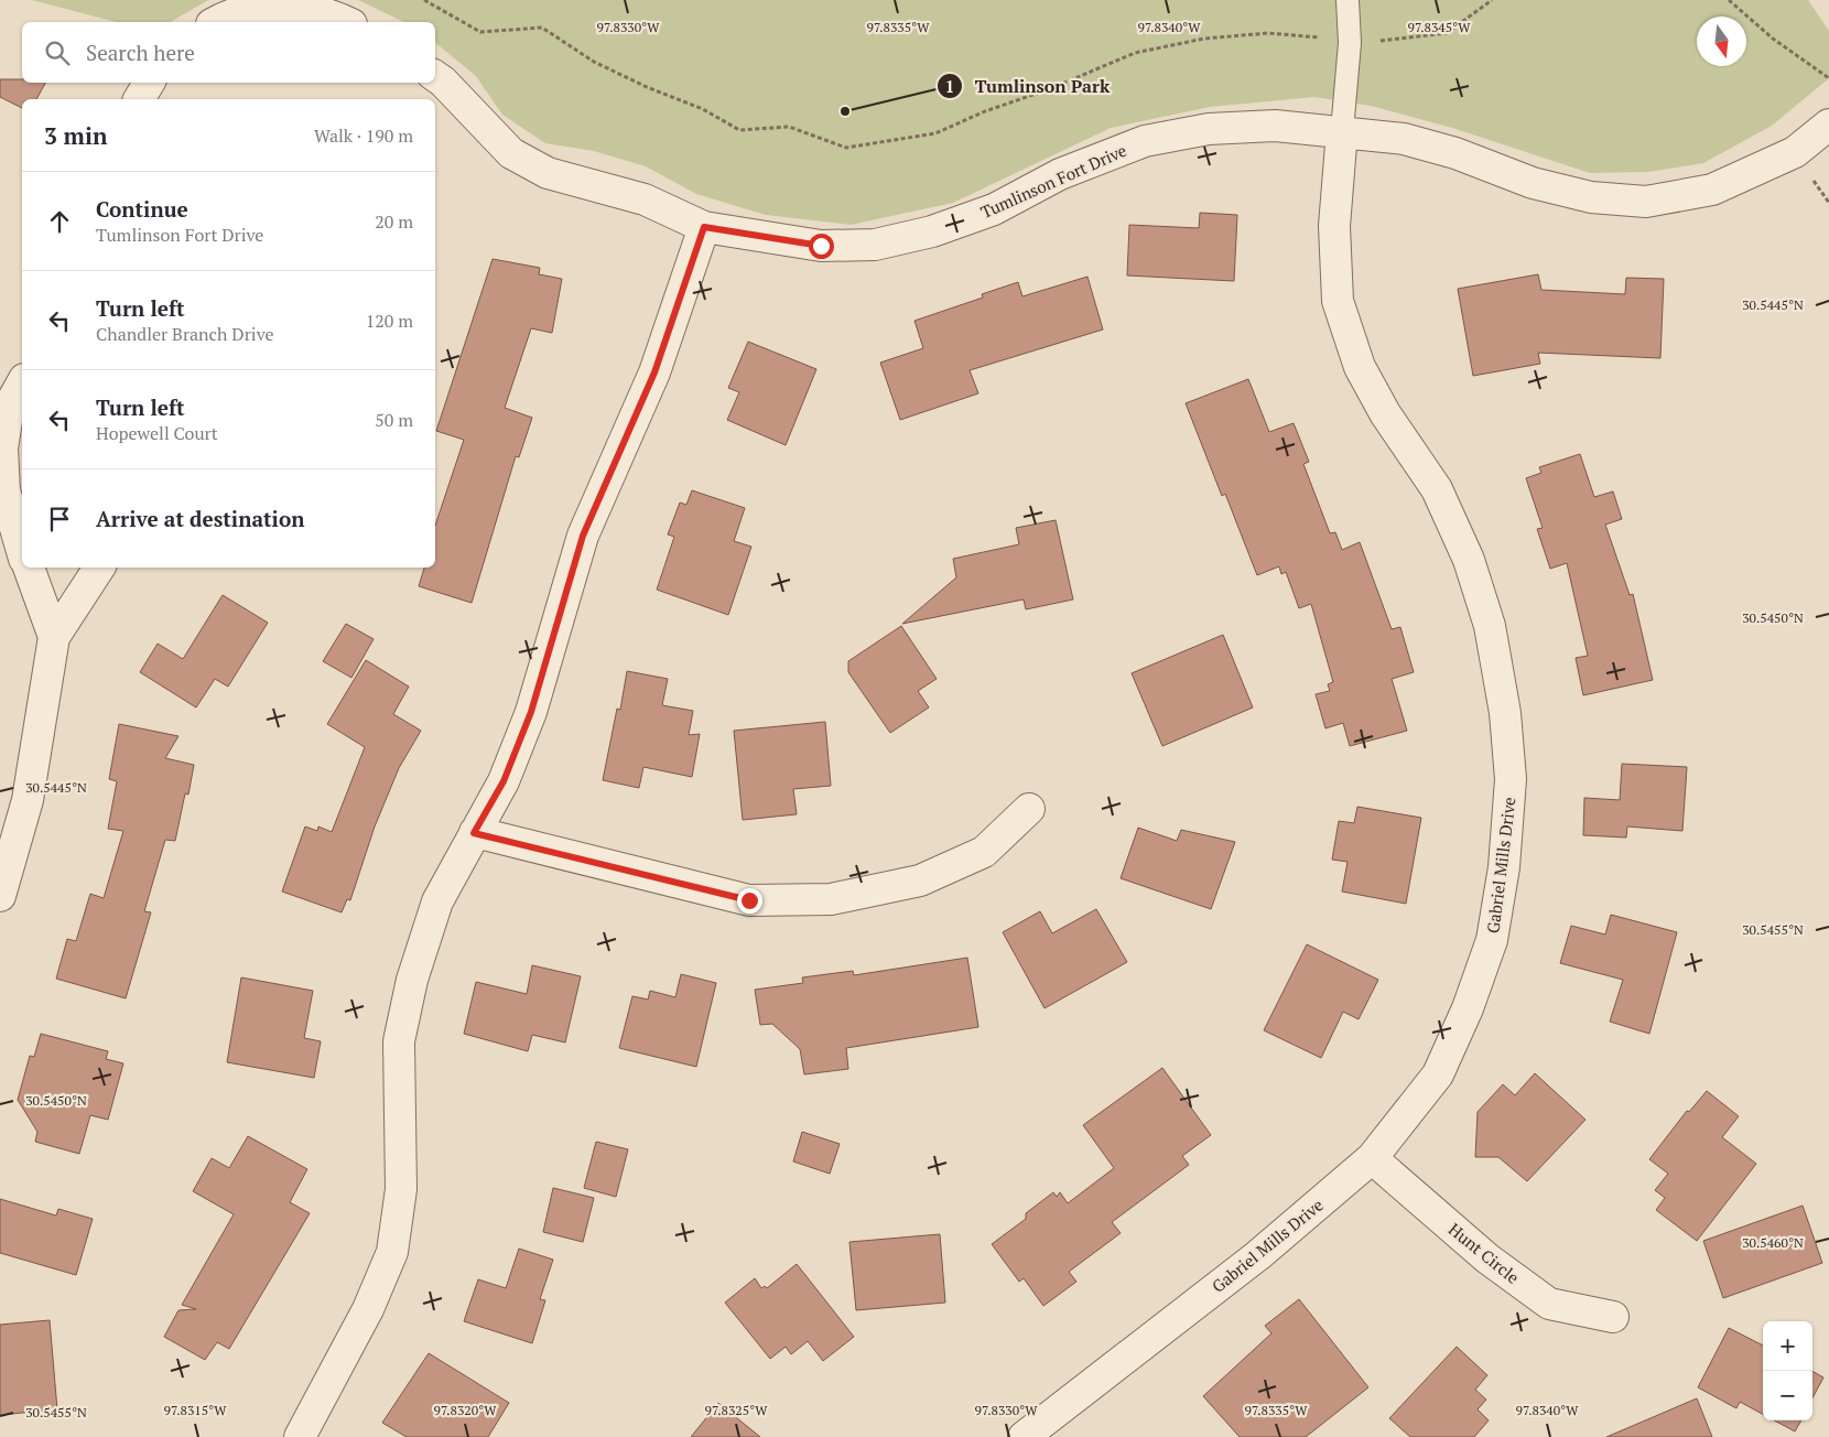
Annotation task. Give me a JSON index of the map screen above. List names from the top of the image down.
{
  "streets": {
    "street": ["Tumlinson Fort Drive", "Gabriel Mills Drive", "Hunt Circle"]
  },
  "crossings": [
    ["Tumlinson Fort Drive", "Gabriel Mills Drive"],
    ["Gabriel Mills Drive", "Hunt Circle"]
  ],
  "places": ["Tumlinson Park"],
  "north": "bottom",
  "page": {
    "search": "Search here",
    "heading": ["3 min", "Walk · 190 m"],
    "list": [
      ["Continue", "Tumlinson Fort Drive", "20 m"],
      ["Turn left", "Chandler Branch Drive", "120 m"],
      ["Turn left", "Hopewell Court", "50 m"],
      "Arrive at destination"
    ],
    "map_buttons": ["+", "−"]
  },
  "coordinates": [
    "97.8330°W",
    "97.8335°W",
    "97.8340°W",
    "97.8345°W",
    "30.5445°N",
    "30.5450°N",
    "30.5455°N",
    "30.5460°N",
    "97.8315°W",
    "97.8320°W",
    "97.8325°W"
  ]
}
